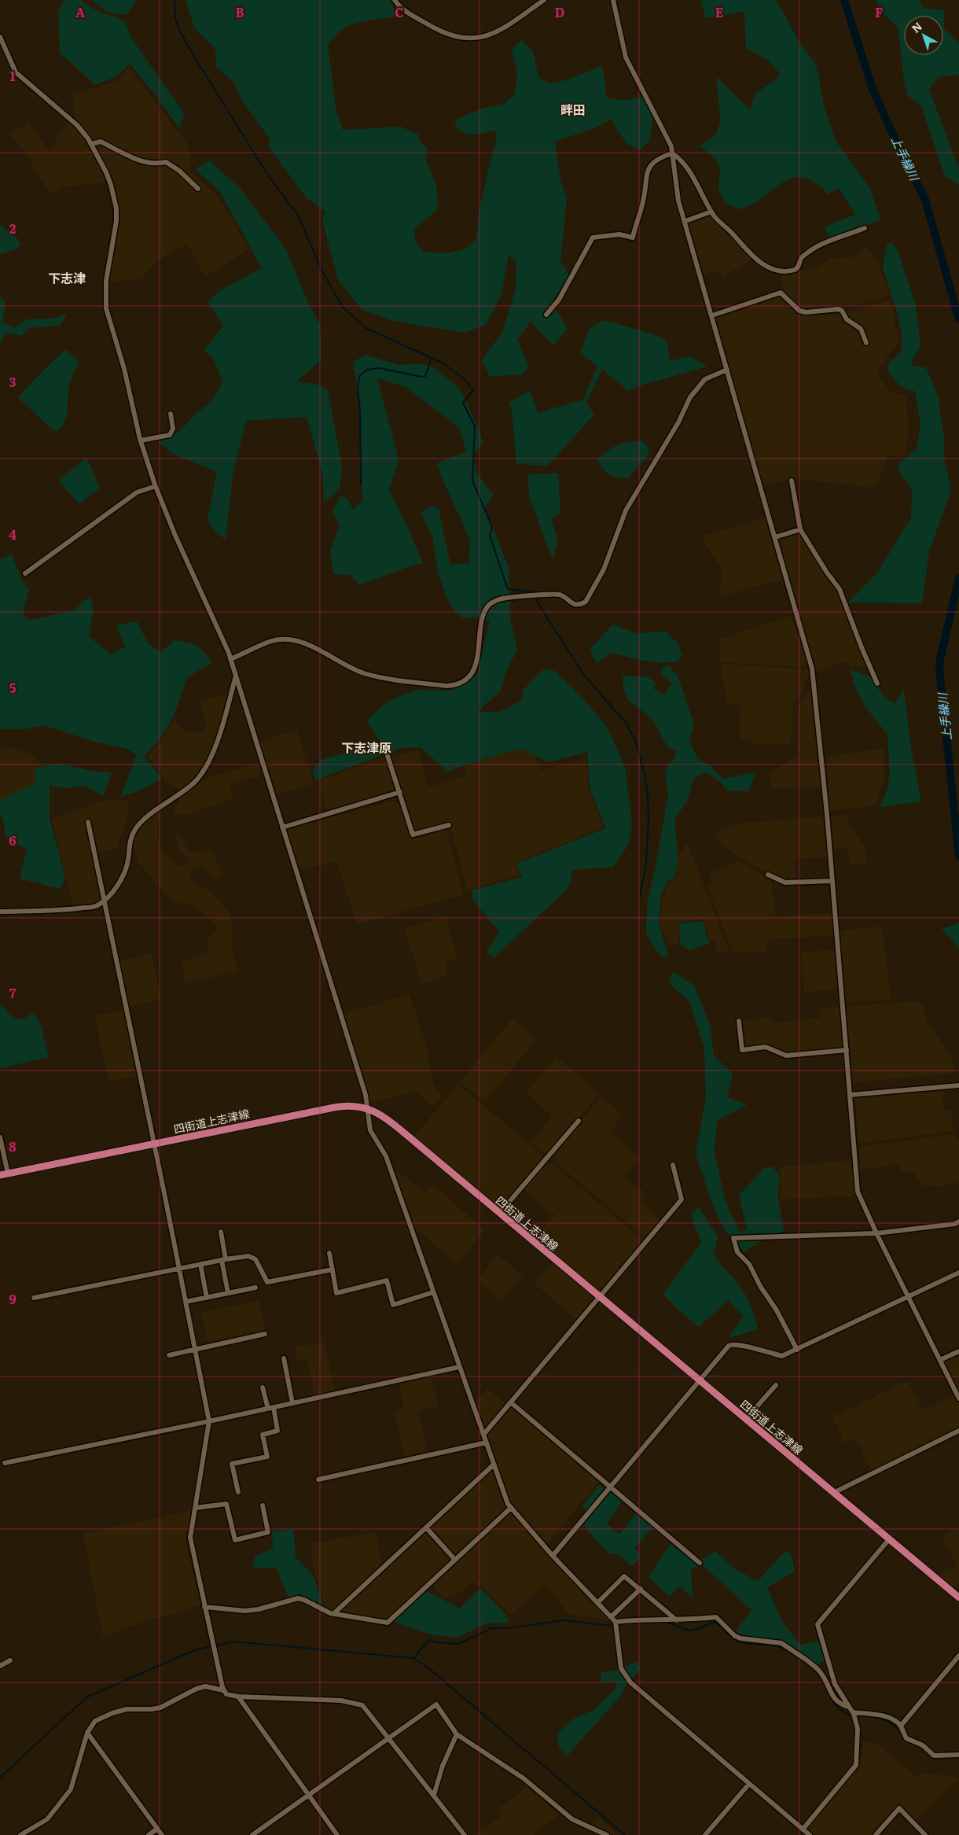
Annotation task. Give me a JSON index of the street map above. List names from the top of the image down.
{
  "streets": {
    "main road": ["四街道上志津線"]
  },
  "districts": ["畔田", "下志津", "下志津原"],
  "water": ["上手繰川"],
  "north": "top left",
  "grid": {
    "columns": [
      "A",
      "B",
      "C",
      "D",
      "E",
      "F"
    ],
    "rows": [
      "1",
      "2",
      "3",
      "4",
      "5",
      "6",
      "7",
      "8",
      "9"
    ]
  }
}
